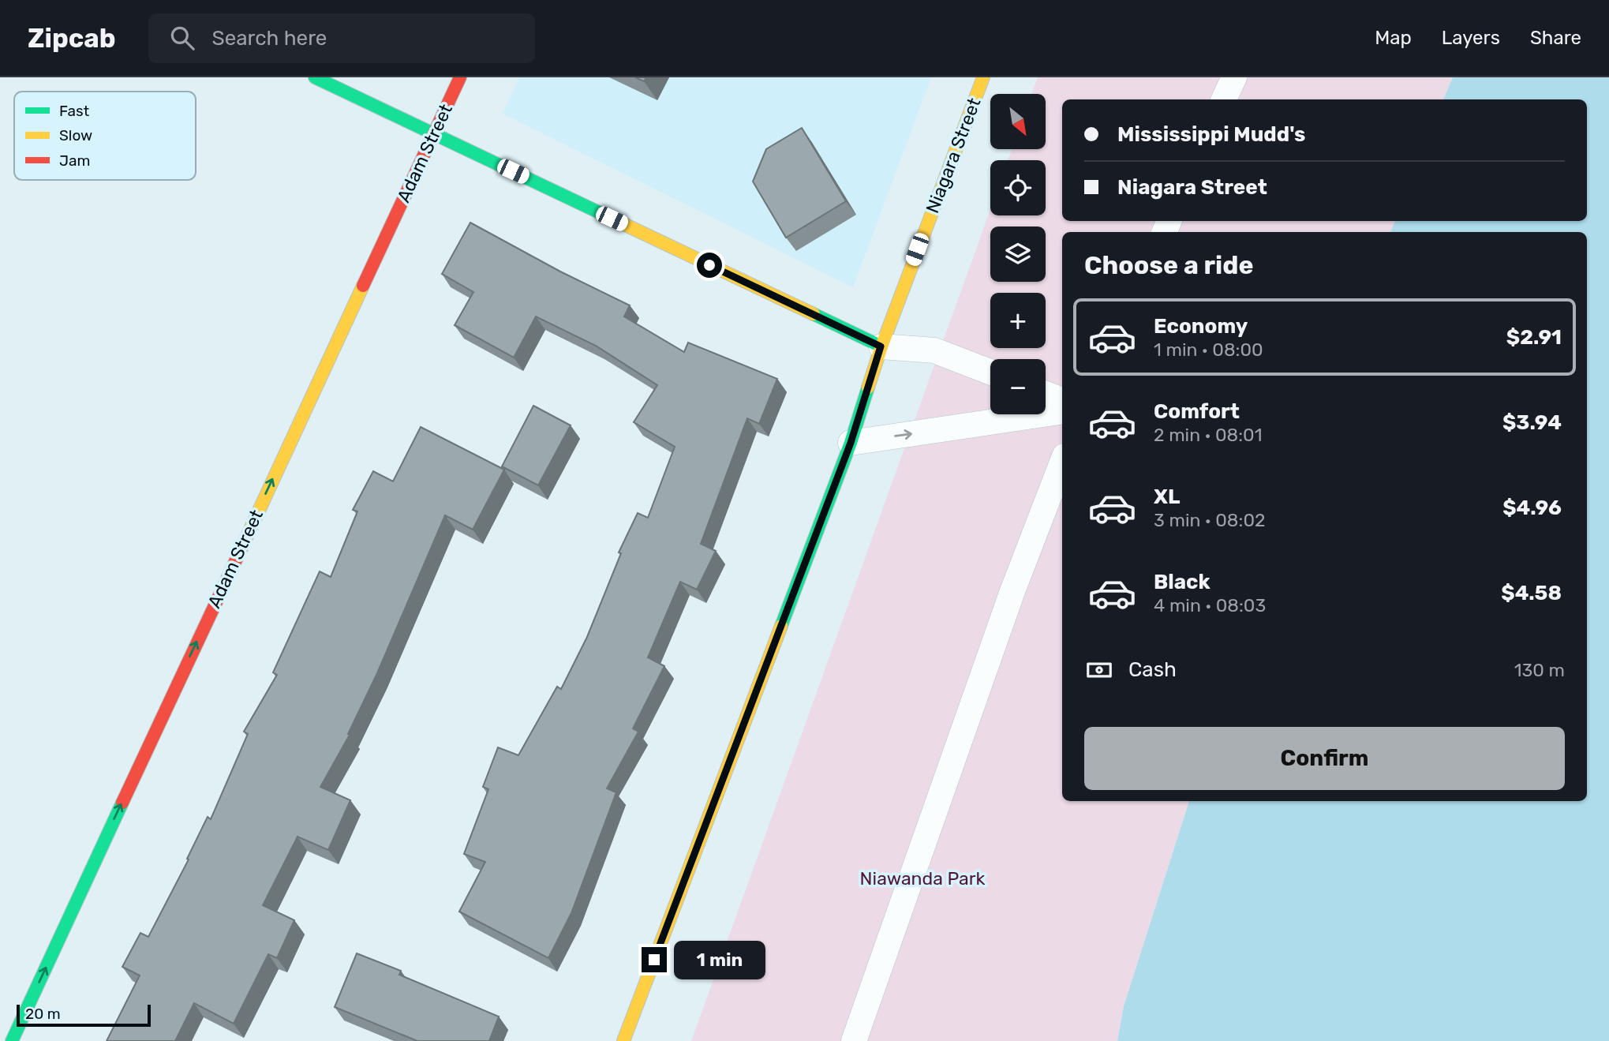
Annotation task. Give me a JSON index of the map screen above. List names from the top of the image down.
{
  "streets": {
    "street": ["Adam Street", "Niagara Street"]
  },
  "one_way": ["Adam Street"],
  "parks": ["Niawanda Park"],
  "legend": ["Fast", "Slow", "Jam"],
  "scale_bar": "20 m",
  "north": "bottom right",
  "page": {
    "header": "Zipcab",
    "search": "Search here",
    "nav": ["Map", "Layers", "Share"],
    "map_buttons": ["+", "−"],
    "banner": ["Mississippi Mudd's", "Niagara Street"],
    "heading": "Choose a ride",
    "list": [
      {
        "name": "Economy",
        "note": "1 min · 08:00",
        "value": "$2.91"
      },
      {
        "name": "Comfort",
        "note": "2 min · 08:01",
        "value": "$3.94"
      },
      {
        "name": "XL",
        "note": "3 min · 08:02",
        "value": "$4.96"
      },
      {
        "name": "Black",
        "note": "4 min · 08:03",
        "value": "$4.58"
      }
    ],
    "pay": ["Cash", "130 m"],
    "buttons": "Confirm",
    "bubble": "1 min",
    "scale": "20 m"
  }
}
